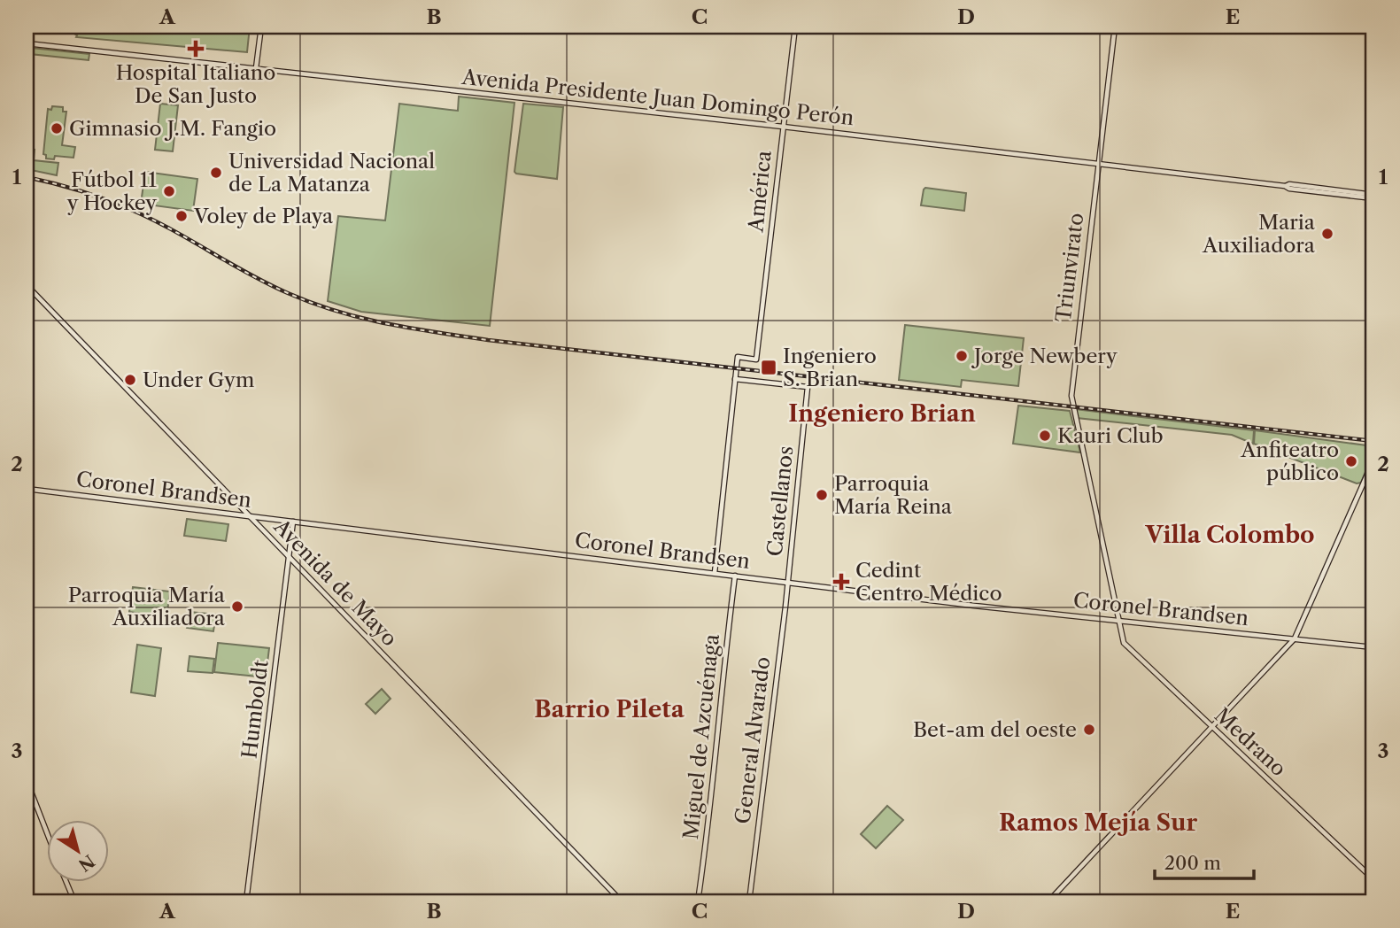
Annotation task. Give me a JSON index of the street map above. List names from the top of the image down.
{
  "streets": {
    "street": [
      "Avenida Presidente Juan Domingo Perón",
      "América",
      "Triunvirato",
      "Coronel Brandsen",
      "Castellanos",
      "Avenida de Mayo",
      "Humboldt",
      "Miguel de Azcuénaga",
      "General Alvarado",
      "Medrano"
    ]
  },
  "crossings": [
    ["Avenida Presidente Juan Domingo Perón", "América"],
    ["Avenida Presidente Juan Domingo Perón", "Triunvirato"],
    ["América", "Castellanos"],
    ["Triunvirato", "Coronel Brandsen"],
    ["Triunvirato", "Medrano"],
    ["Coronel Brandsen", "Castellanos"],
    ["Coronel Brandsen", "Avenida de Mayo"],
    ["Coronel Brandsen", "Humboldt"],
    ["Coronel Brandsen", "Miguel de Azcuénaga"],
    ["Coronel Brandsen", "General Alvarado"],
    ["Coronel Brandsen", "Medrano"],
    ["Castellanos", "General Alvarado"],
    ["Avenida de Mayo", "Humboldt"]
  ],
  "districts": [
    "Ingeniero Brian",
    "Villa Colombo",
    "Barrio Pileta",
    "Ramos Mejía Sur"
  ],
  "places": {
    "health": ["Hospital Italiano De San Justo", "Cedint Centro Médico"],
    "other": [
      "Gimnasio J.M. Fangio",
      "Universidad Nacional de La Matanza",
      "Fútbol 11 y Hockey",
      "Voley de Playa",
      "Maria Auxiliadora",
      "Jorge Newbery",
      "Under Gym",
      "Kauri Club",
      "Anfiteatro público",
      "Parroquia María Reina",
      "Parroquia María Auxiliadora",
      "Bet-am del oeste"
    ],
    "transit": ["Ingeniero S. Brian"]
  },
  "scale_bar": "200 m",
  "north": "bottom right",
  "grid": {
    "columns": [
      "A",
      "B",
      "C",
      "D",
      "E"
    ],
    "rows": ["1", "2", "3"]
  }
}
